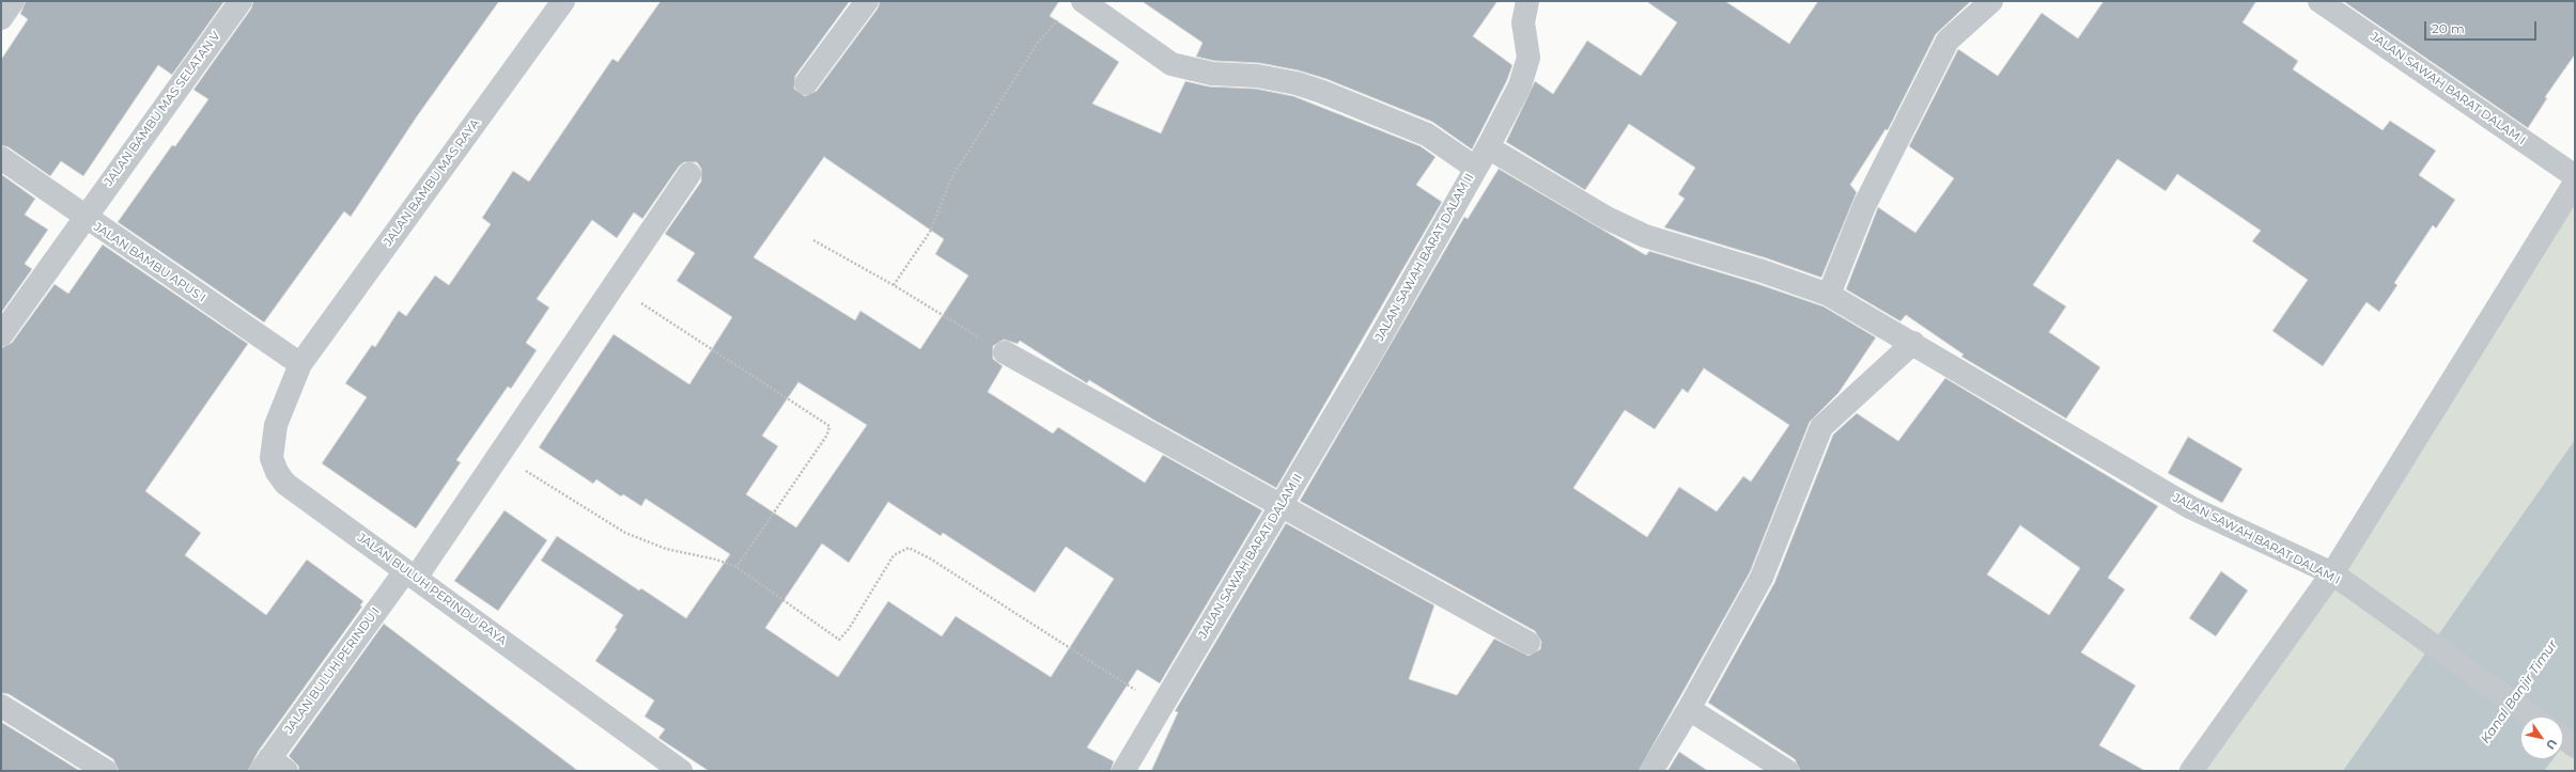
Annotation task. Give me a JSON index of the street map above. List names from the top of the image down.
{
  "streets": {
    "street": [
      "JALAN SAWAH BARAT DALAM I",
      "JALAN BAMBU MAS SELATAN V",
      "JALAN BAMBU MAS RAYA",
      "JALAN SAWAH BARAT DALAM II",
      "JALAN BAMBU APUS I",
      "JALAN BULUH PERINDU RAYA",
      "JALAN BULUH PERINDU I"
    ]
  },
  "crossings": [
    ["JALAN BAMBU MAS SELATAN V", "JALAN BAMBU APUS I"],
    ["JALAN BAMBU MAS RAYA", "JALAN BAMBU APUS I"],
    ["JALAN BAMBU MAS RAYA", "JALAN BULUH PERINDU RAYA"],
    ["JALAN BAMBU APUS I", "JALAN BULUH PERINDU RAYA"],
    ["JALAN BULUH PERINDU RAYA", "JALAN BULUH PERINDU I"]
  ],
  "water": ["Kanal Banjir Timur"],
  "scale_bar": "20 m",
  "north": "bottom right"
}
